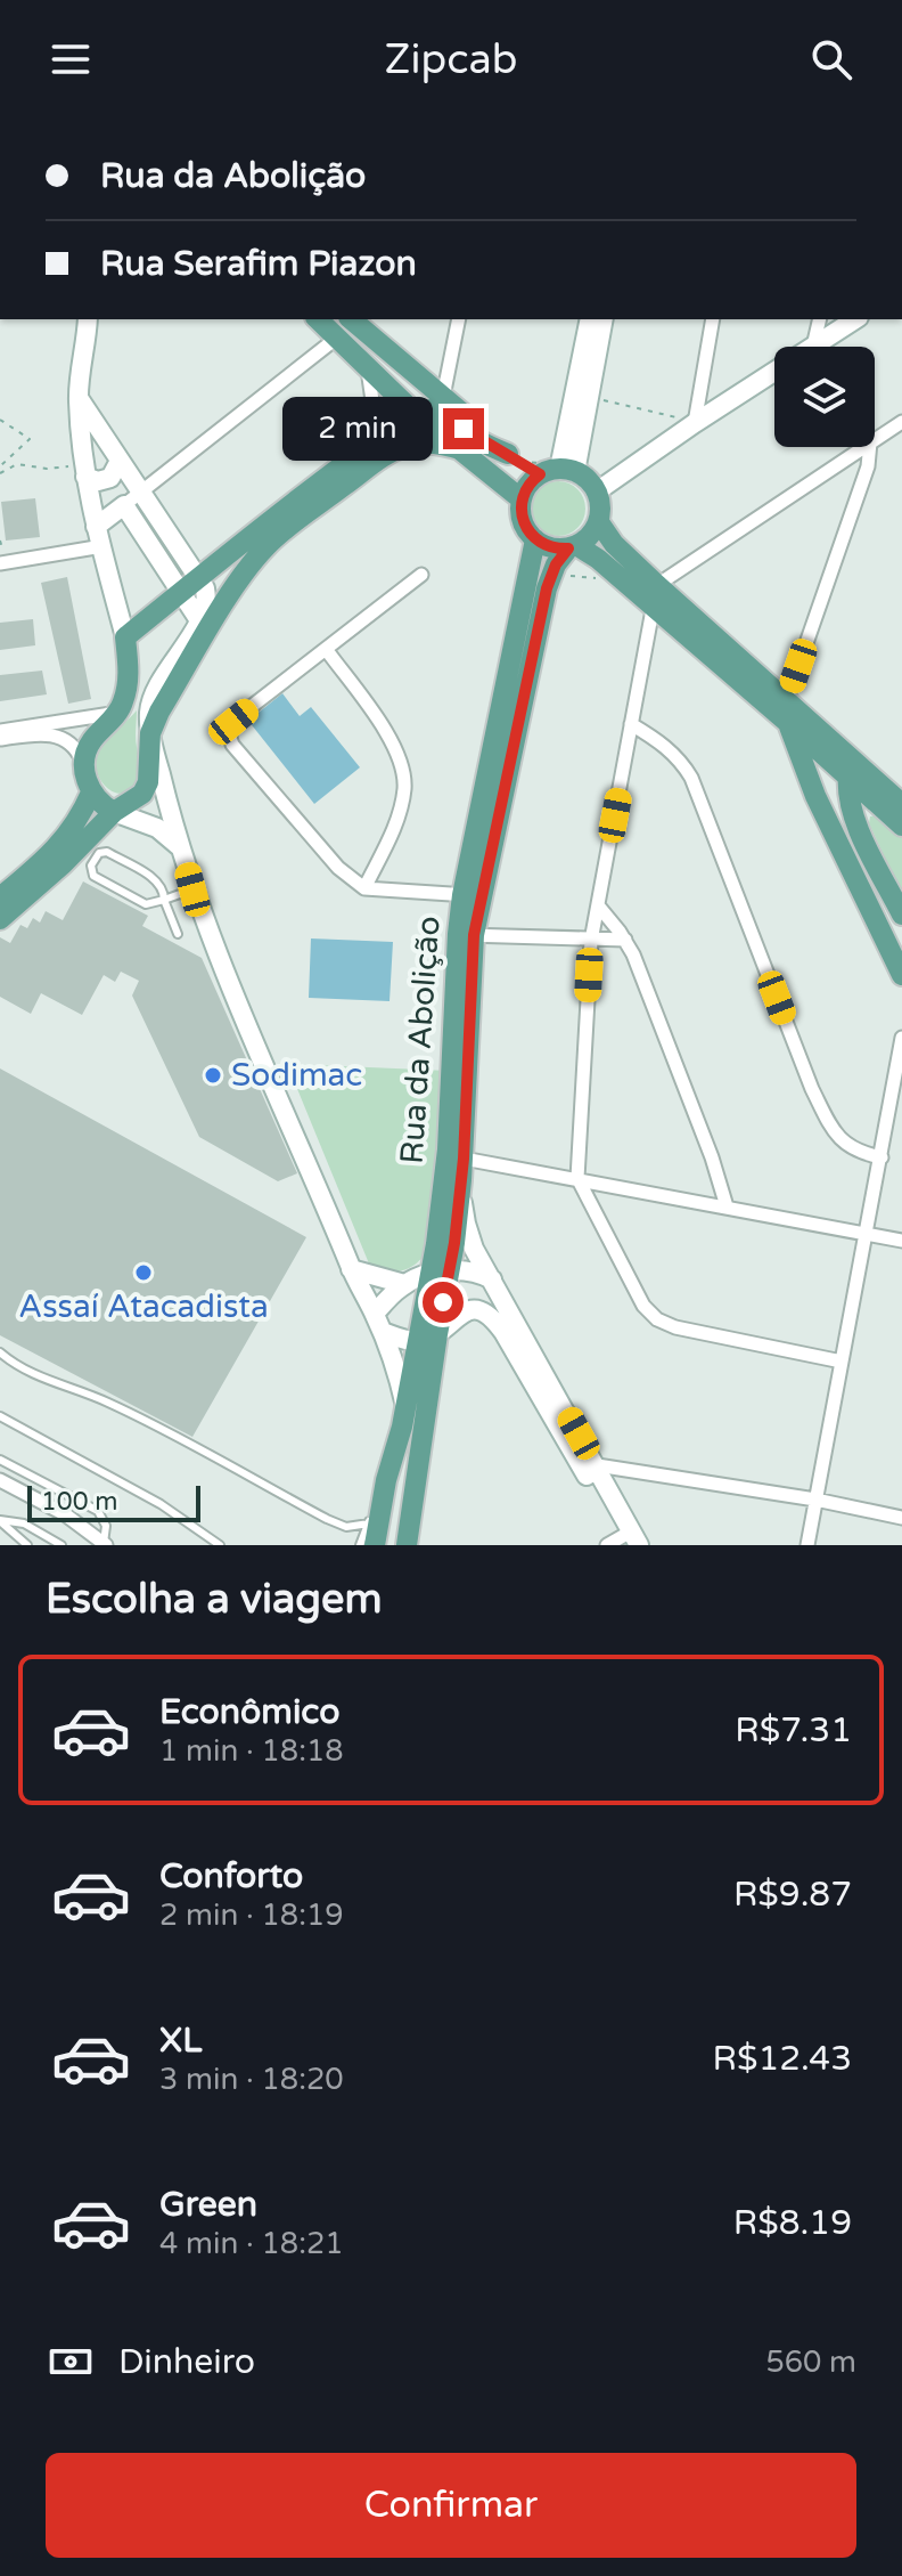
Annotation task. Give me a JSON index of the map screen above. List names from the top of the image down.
{
  "streets": {
    "main road": ["Rua da Abolição"]
  },
  "places": ["Sodimac", "Assaí Atacadista"],
  "scale_bar": "100 m",
  "page": {
    "header": "Zipcab",
    "banner": ["Rua da Abolição", "Rua Serafim Piazon"],
    "bubble": "2 min",
    "scale": "100 m",
    "heading": "Escolha a viagem",
    "list": [
      {
        "name": "Econômico",
        "note": "1 min · 18:18",
        "value": "R$7.31"
      },
      {
        "name": "Conforto",
        "note": "2 min · 18:19",
        "value": "R$9.87"
      },
      {
        "name": "XL",
        "note": "3 min · 18:20",
        "value": "R$12.43"
      },
      {
        "name": "Green",
        "note": "4 min · 18:21",
        "value": "R$8.19"
      }
    ],
    "pay": ["Dinheiro", "560 m"],
    "buttons": "Confirmar"
  }
}
